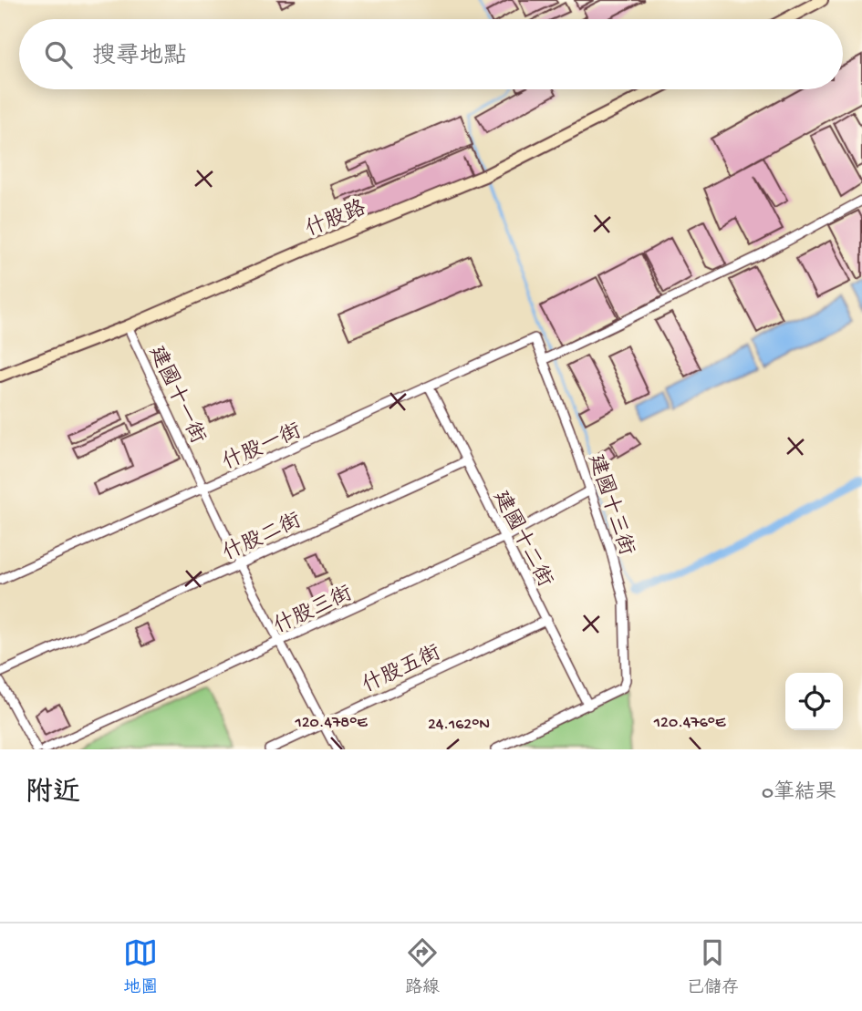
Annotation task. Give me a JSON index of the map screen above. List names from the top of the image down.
{
  "streets": {
    "street": [
      "什股路",
      "建國十一街",
      "什股一街",
      "建國十三街",
      "什股二街",
      "建國十二街",
      "什股三街",
      "什股五街"
    ]
  },
  "crossings": [
    ["什股路", "建國十一街"],
    ["建國十一街", "什股一街"],
    ["建國十一街", "什股二街"],
    ["建國十一街", "什股三街"],
    ["建國十一街", "什股五街"],
    ["什股一街", "建國十三街"],
    ["什股一街", "建國十二街"],
    ["建國十三街", "建國十二街"],
    ["建國十三街", "什股三街"],
    ["什股二街", "建國十二街"],
    ["建國十二街", "什股三街"],
    ["建國十二街", "什股五街"]
  ],
  "page": {
    "search": "搜尋地點",
    "heading": ["附近", "0筆結果"],
    "nav": ["地圖", "路線", "已儲存"]
  },
  "coordinates": ["120.478°E", "120.476°E", "24.162°N"]
}
